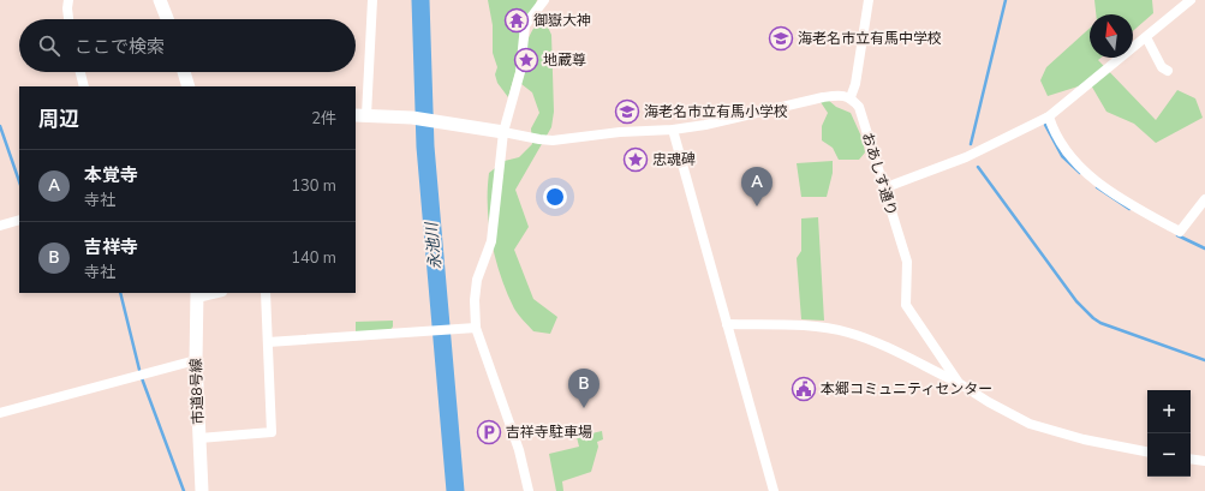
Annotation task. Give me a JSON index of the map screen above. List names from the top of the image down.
{
  "streets": {
    "street": ["おあしす通り", "市道8号線"]
  },
  "water": ["永池川"],
  "places": {
    "temple": ["御嶽大神"],
    "school or university": ["海老名市立有馬中学校", "海老名市立有馬小学校"],
    "place": ["地蔵尊", "忠魂碑"],
    "public building": ["本郷コミュニティセンター"],
    "parking": ["吉祥寺駐車場"]
  },
  "north": "top",
  "page": {
    "search": "ここで検索",
    "heading": ["周辺", "2件"],
    "list": [
      {
        "mark": "A",
        "name": "本覚寺",
        "note": "寺社",
        "value": "130 m"
      },
      {
        "mark": "B",
        "name": "吉祥寺",
        "note": "寺社",
        "value": "140 m"
      }
    ],
    "pins": ["A", "B"],
    "map_buttons": ["+", "−"]
  }
}
